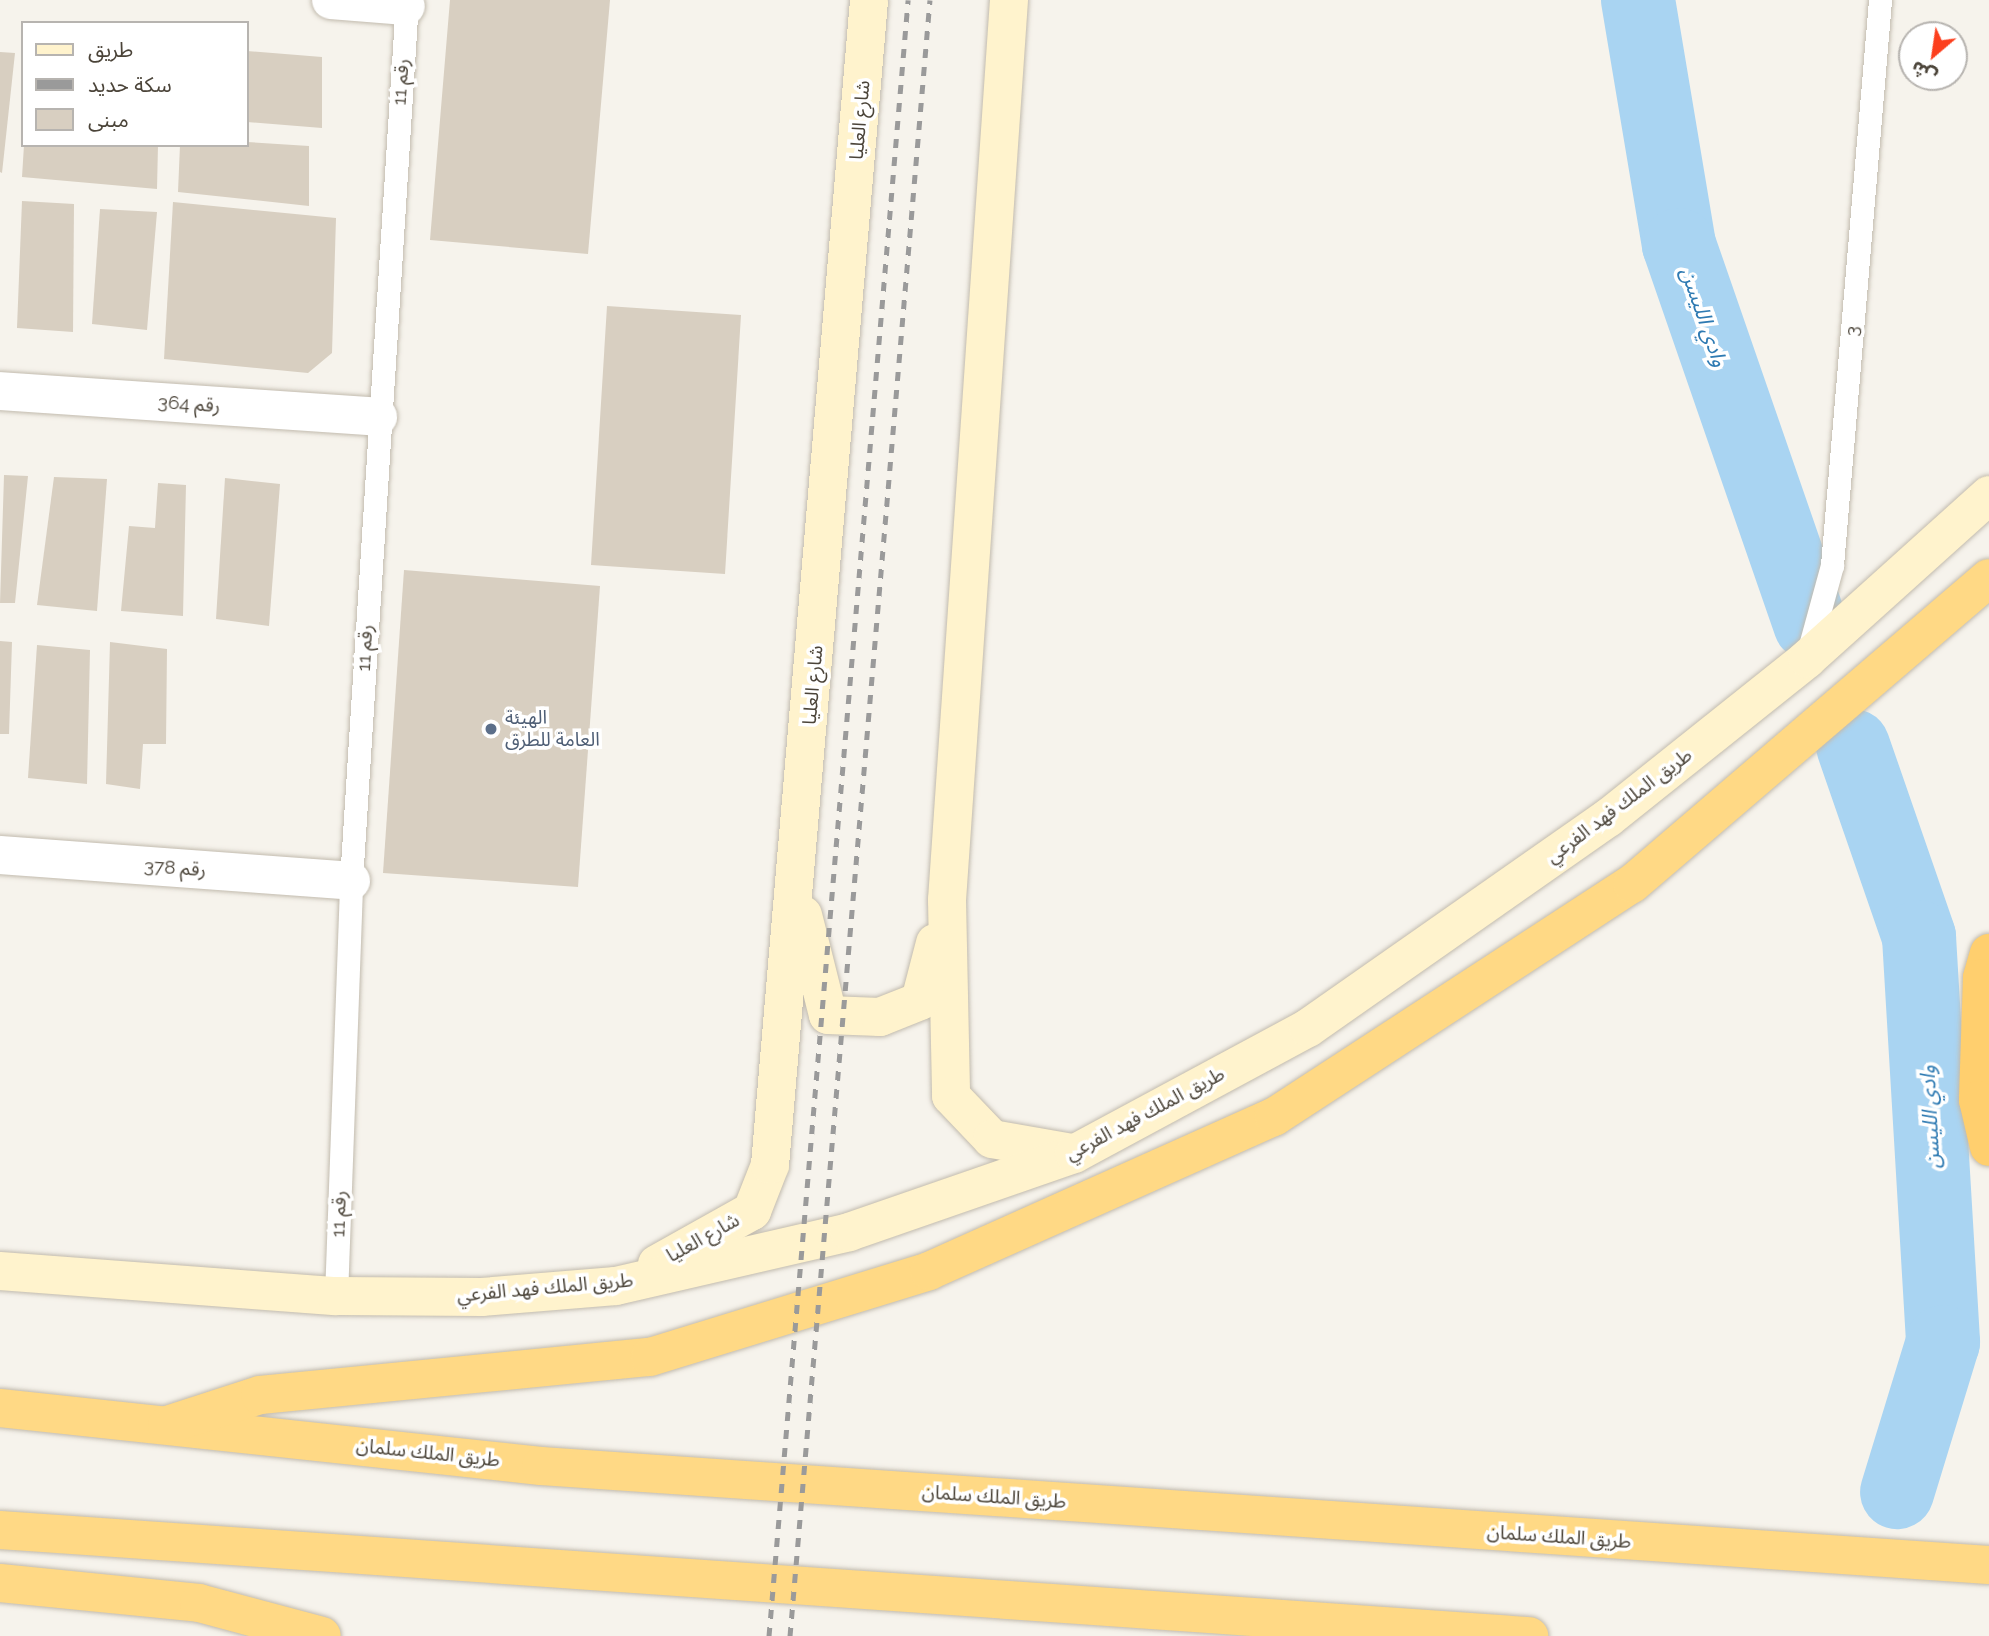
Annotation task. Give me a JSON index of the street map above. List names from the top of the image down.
{
  "streets": {
    "highway": ["طريق الملك سلمان"],
    "main road": ["شارع العليا", "طريق الملك فهد الفرعي"],
    "street": ["رقم 364", "رقم 378"],
    "lane": ["رقم 11", "3"]
  },
  "crossings": [
    ["رقم 11", "رقم 364"],
    ["رقم 11", "طريق الملك فهد الفرعي"],
    ["رقم 11", "رقم 378"],
    ["شارع العليا", "طريق الملك فهد الفرعي"],
    ["3", "طريق الملك فهد الفرعي"]
  ],
  "water": ["وادي الليسن"],
  "places": ["الهيئة العامة للطرق"],
  "legend": ["طريق", "سكة حديد", "مبنى"],
  "north": "bottom left"
}
